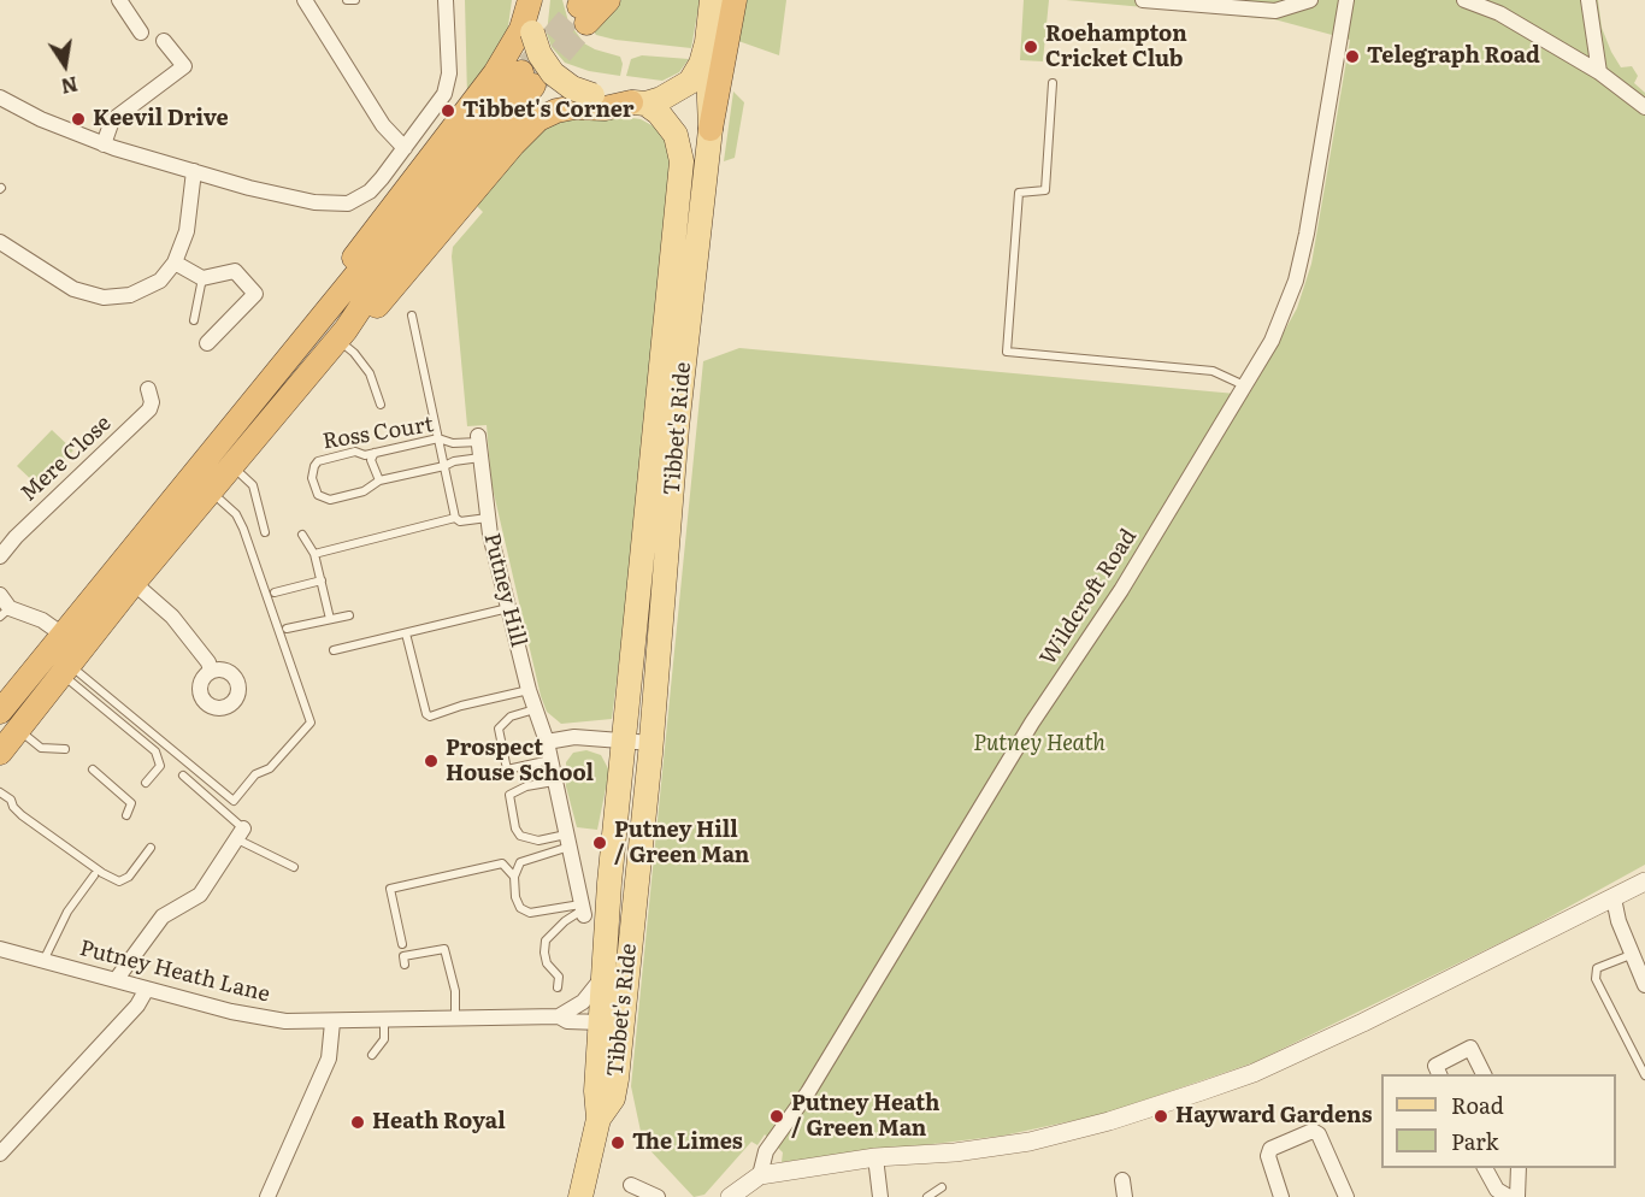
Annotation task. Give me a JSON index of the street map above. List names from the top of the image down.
{
  "streets": {
    "main road": ["Tibbet's Ride"],
    "street": [
      "Mere Close",
      "Putney Hill",
      "Wildcroft Road",
      "Putney Heath Lane"
    ],
    "lane": ["Ross Court"]
  },
  "crossings": [
    ["Tibbet's Ride", "Putney Heath Lane"],
    ["Ross Court", "Putney Hill"]
  ],
  "parks": ["Putney Heath"],
  "places": [
    "Roehampton Cricket Club",
    "Telegraph Road",
    "Tibbet's Corner",
    "Keevil Drive",
    "Prospect House School",
    "Putney Hill / Green Man",
    "Putney Heath / Green Man",
    "Hayward Gardens",
    "Heath Royal",
    "The Limes"
  ],
  "legend": ["Road", "Park"],
  "north": "bottom"
}
